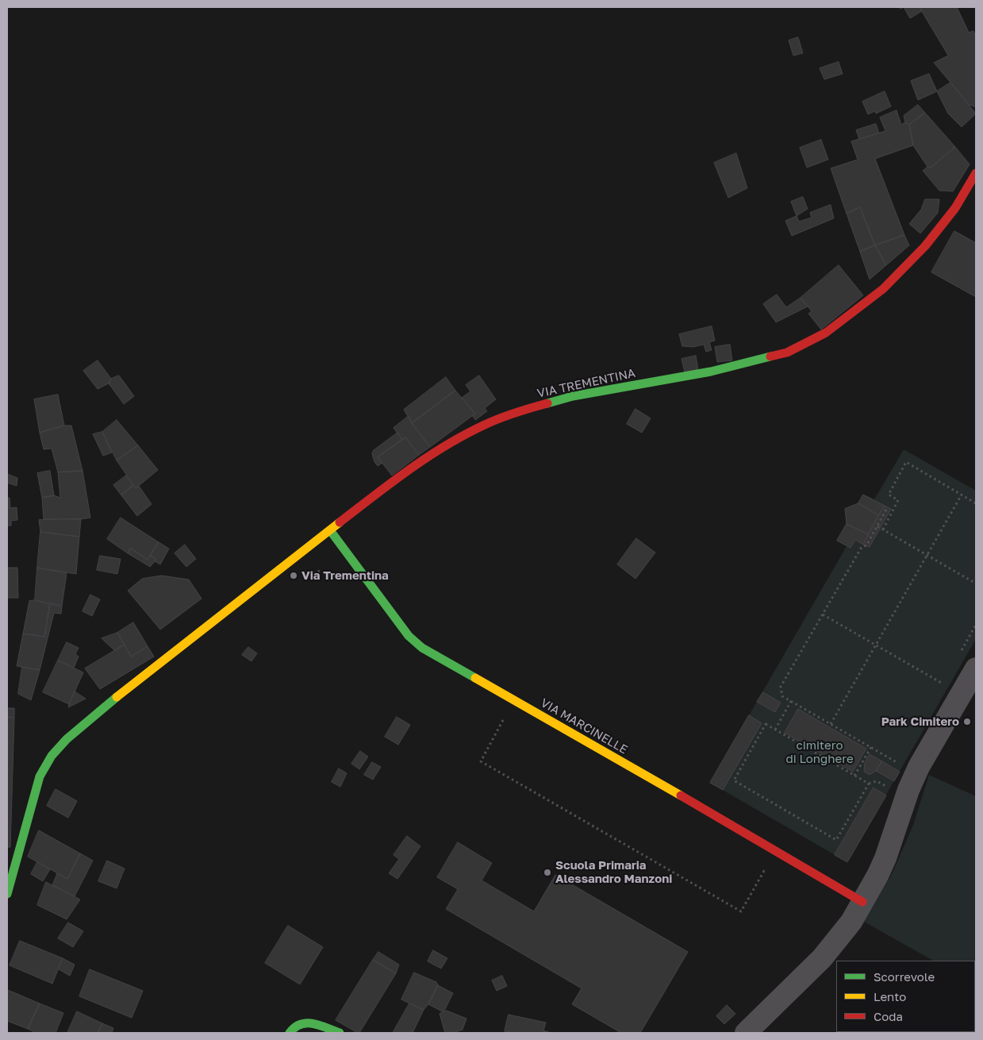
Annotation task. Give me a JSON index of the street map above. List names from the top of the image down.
{
  "streets": {
    "street": ["VIA TREMENTINA", "VIA MARCINELLE"]
  },
  "crossings": [
    ["VIA TREMENTINA", "VIA MARCINELLE"]
  ],
  "parks": ["cimitero di Longhere"],
  "places": ["Via Trementina", "Park Cimitero", "Scuola Primaria Alessandro Manzoni"],
  "legend": ["Scorrevole", "Lento", "Coda"]
}
